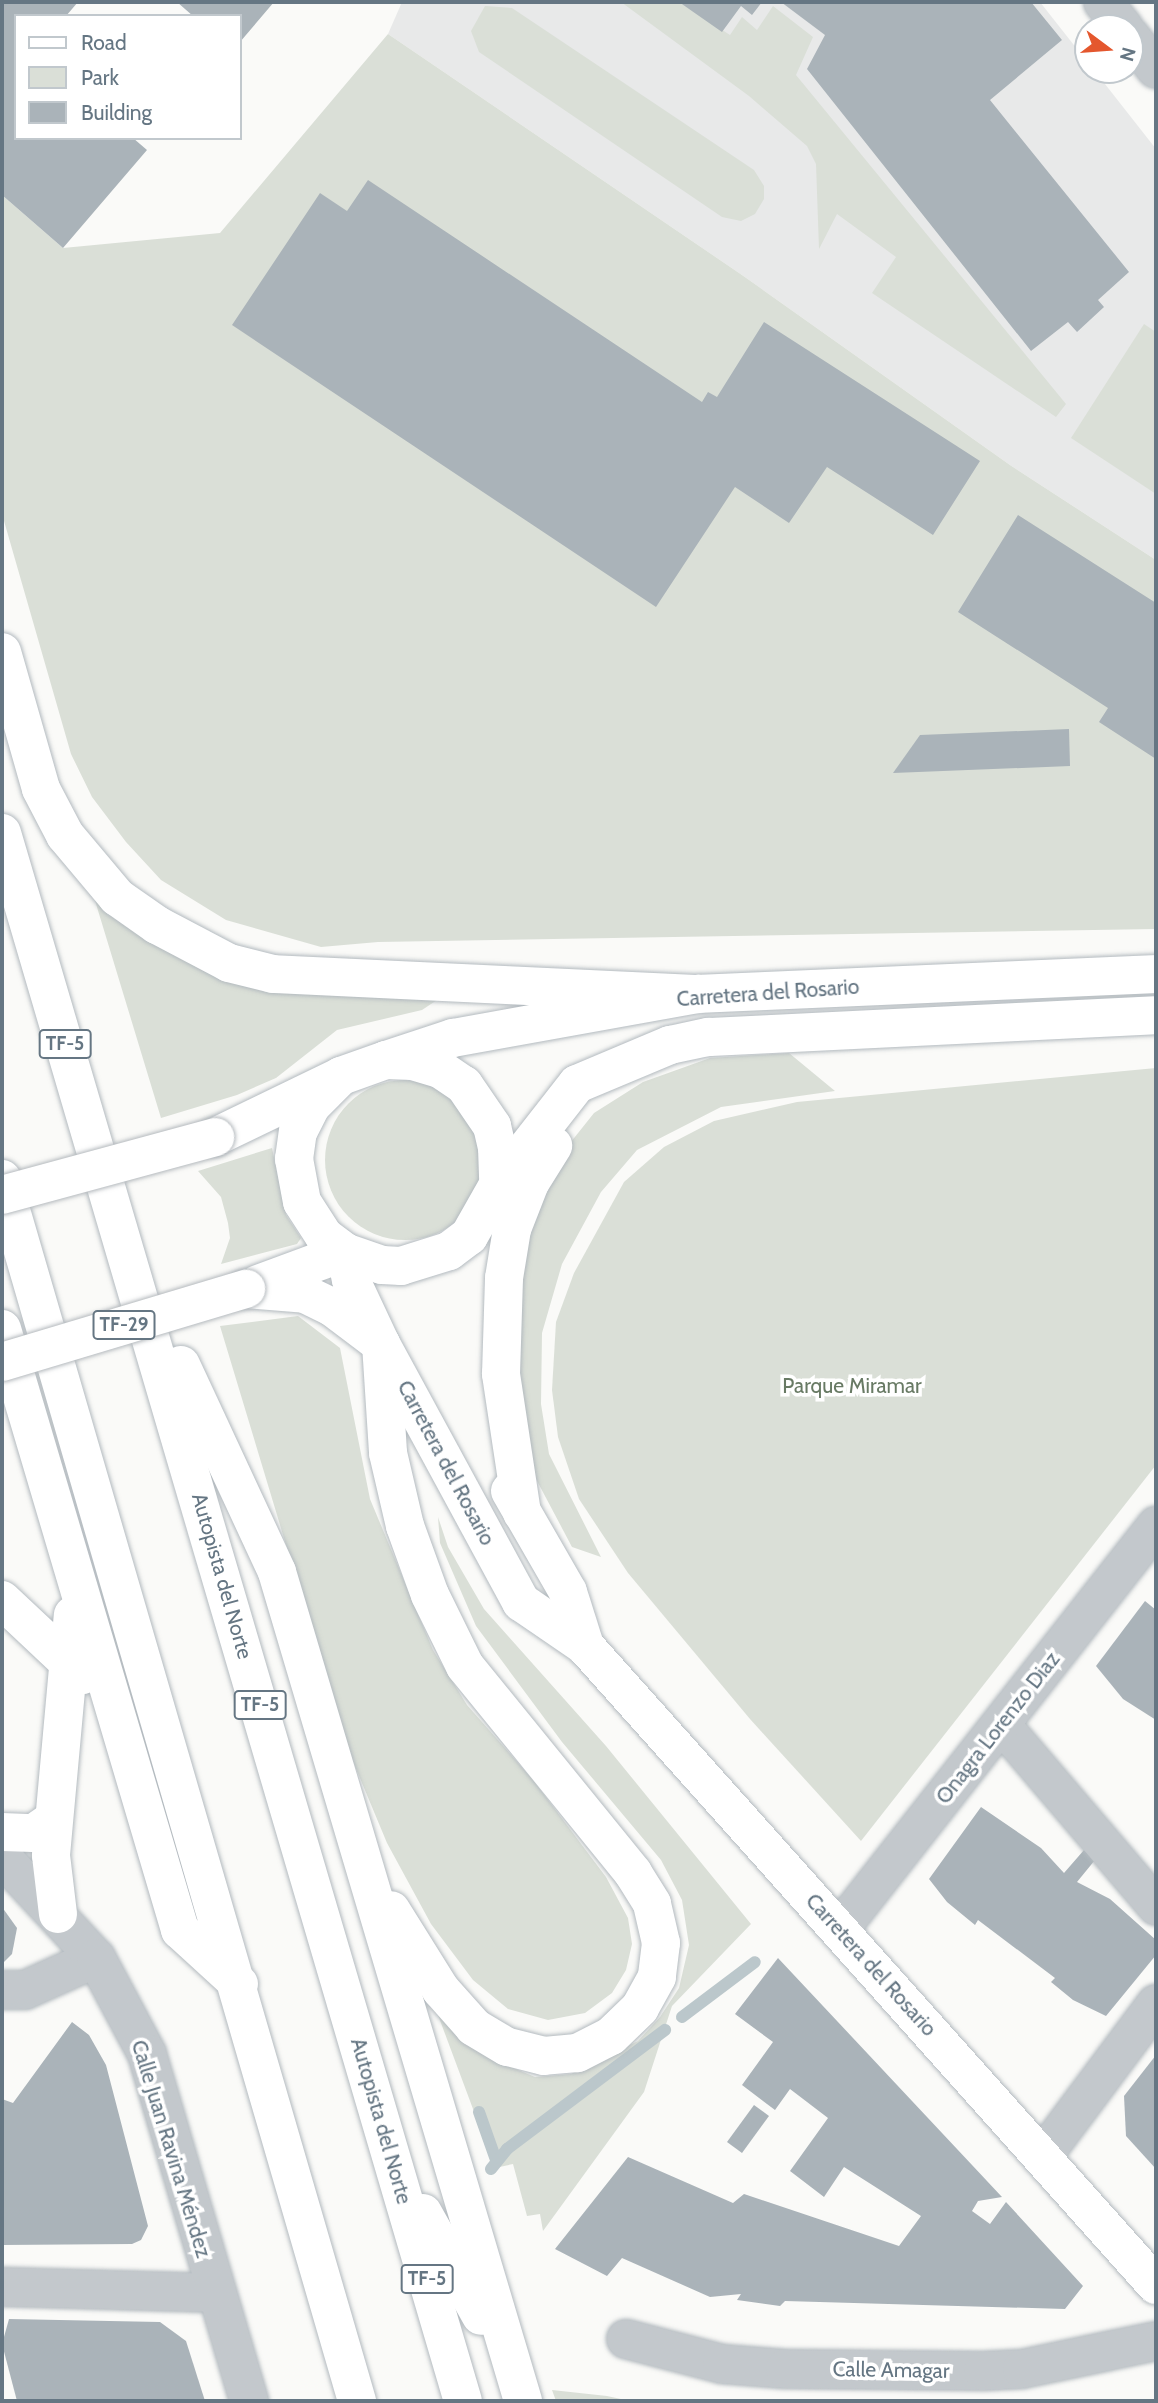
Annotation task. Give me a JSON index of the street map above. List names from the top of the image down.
{
  "streets": {
    "main road": [
      "Carretera del Rosario",
      "TF-5",
      "TF-29",
      "Autopista del Norte"
    ],
    "street": ["Onagra Lorenzo Diaz", "Calle Juan Ravina Méndez", "Calle Amagar"]
  },
  "crossings": [
    ["Carretera del Rosario", "TF-29"],
    ["Carretera del Rosario", "Onagra Lorenzo Diaz"]
  ],
  "parks": ["Parque Miramar"],
  "legend": ["Road", "Park", "Building"],
  "north": "right"
}
